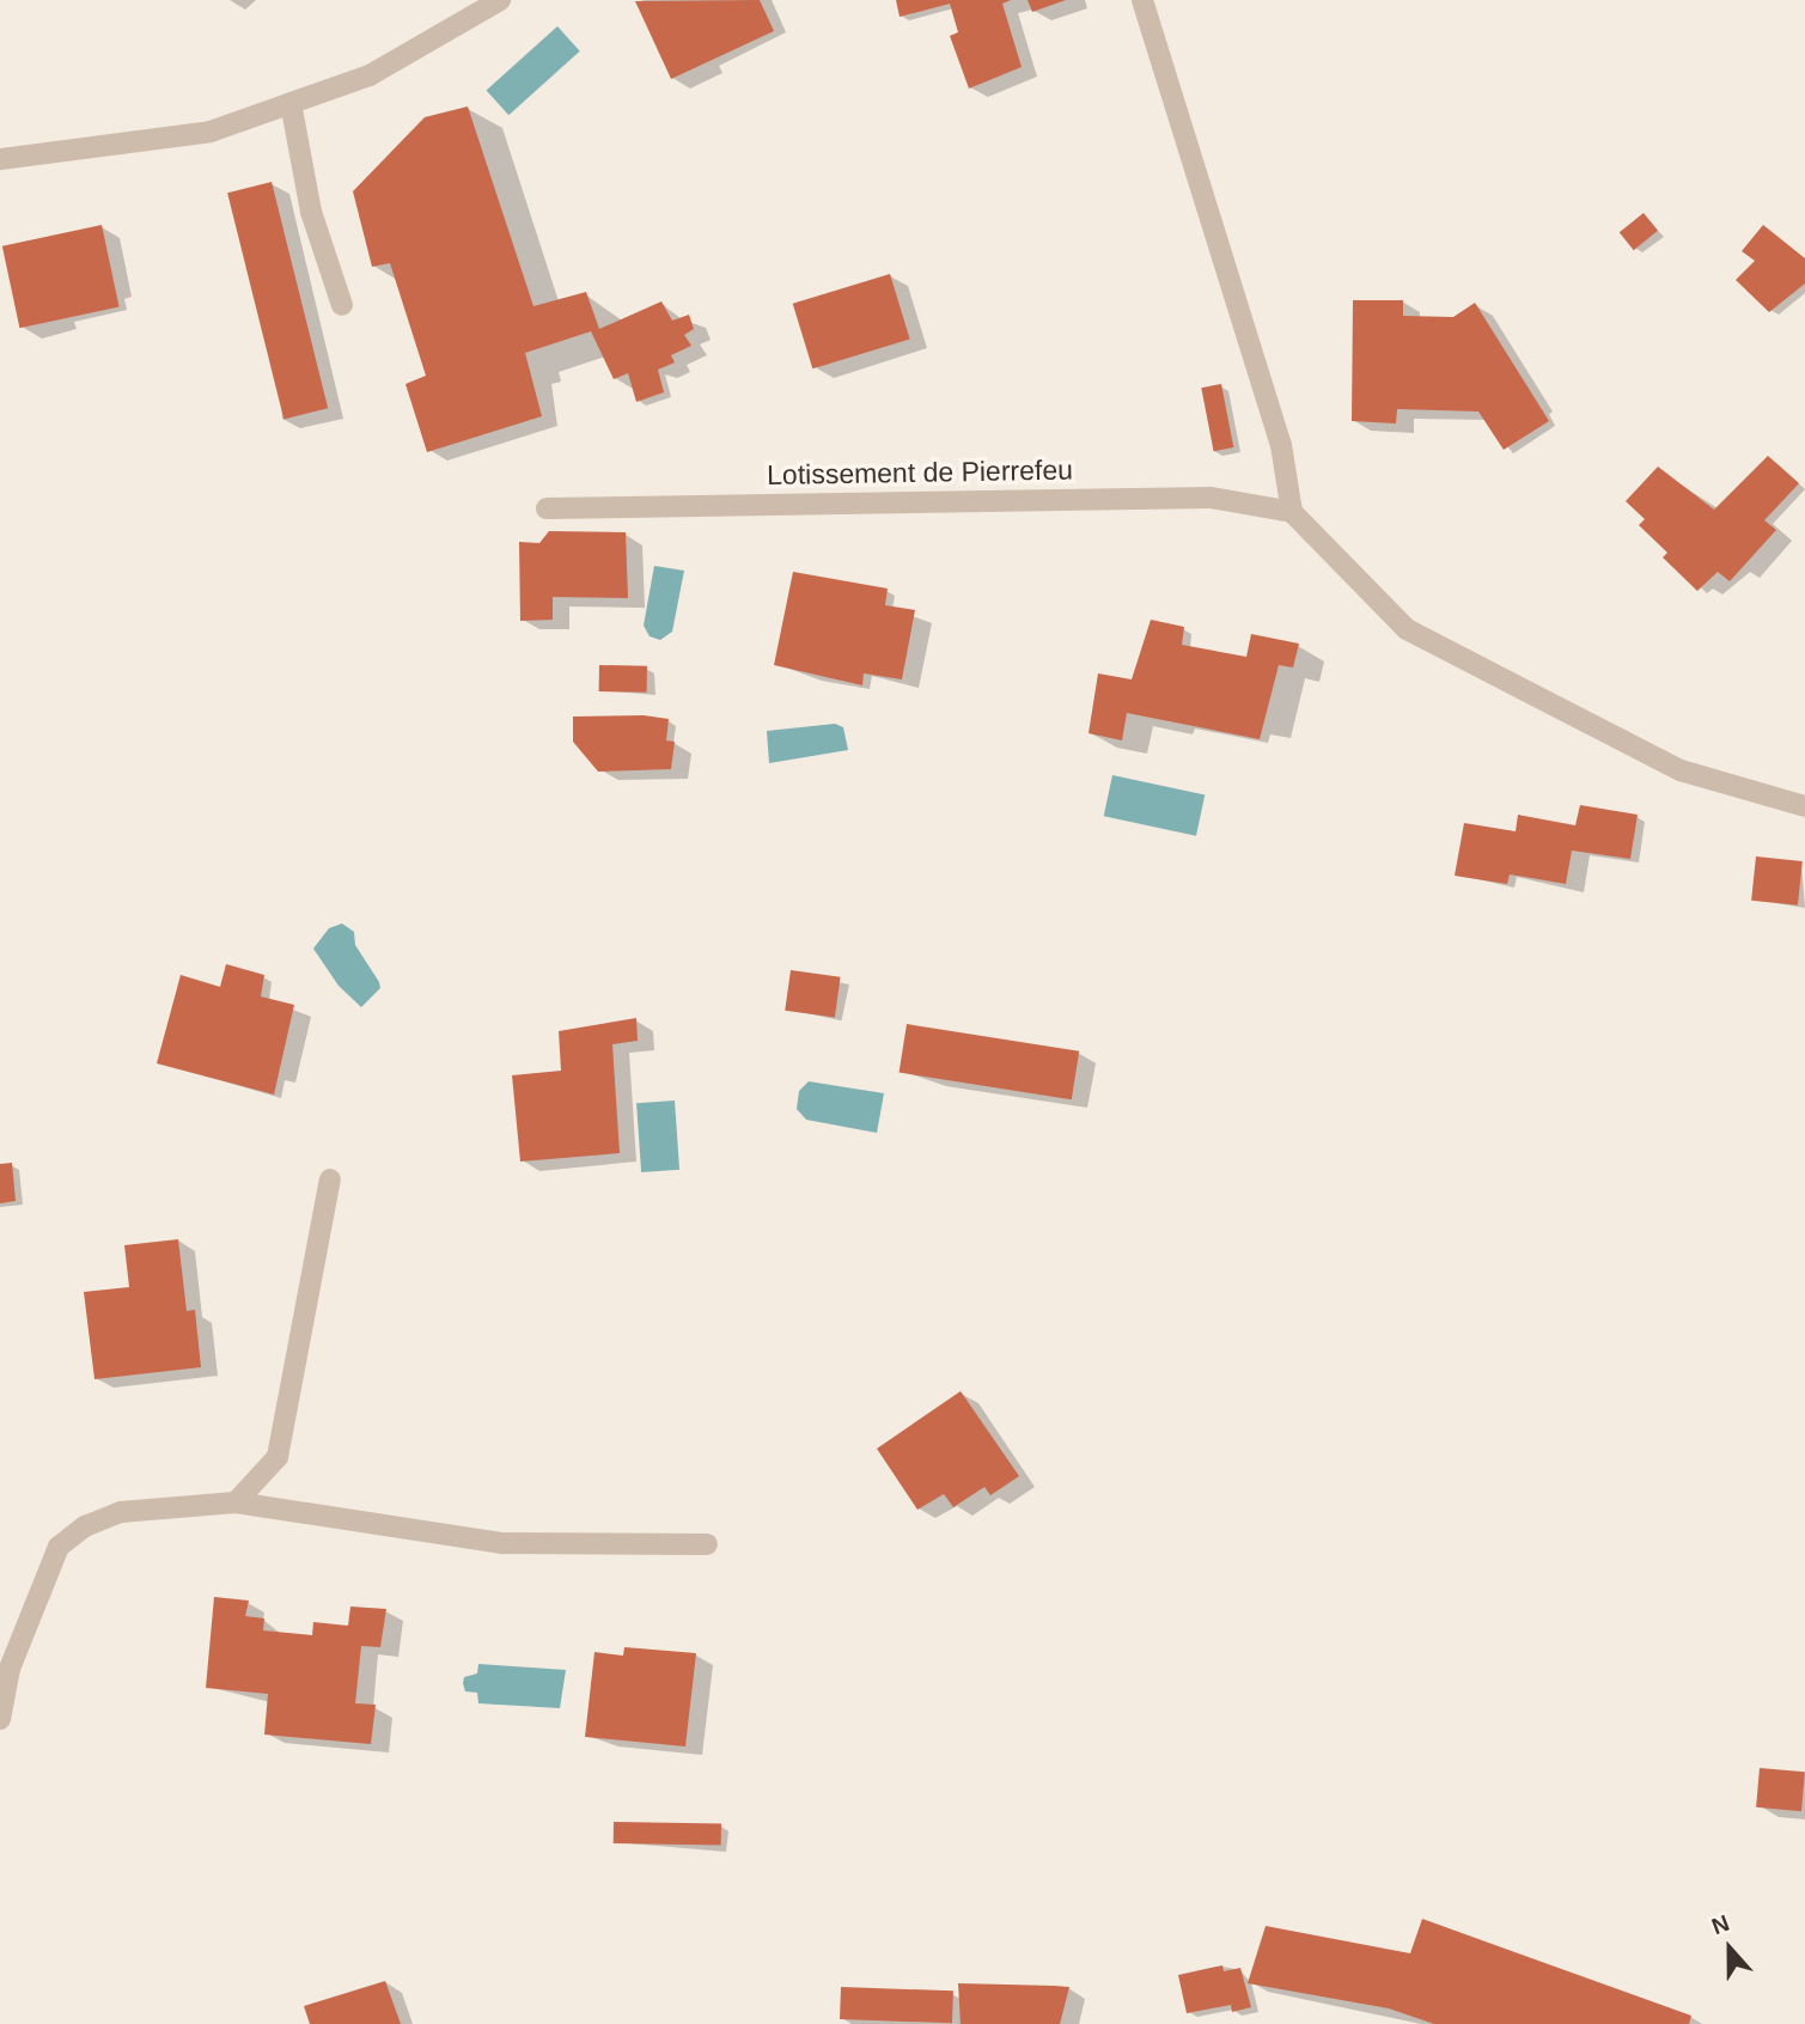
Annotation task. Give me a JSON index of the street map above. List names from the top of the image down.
{
  "streets": {
    "street": ["Lotissement de Pierrefeu"]
  },
  "north": "top"
}
